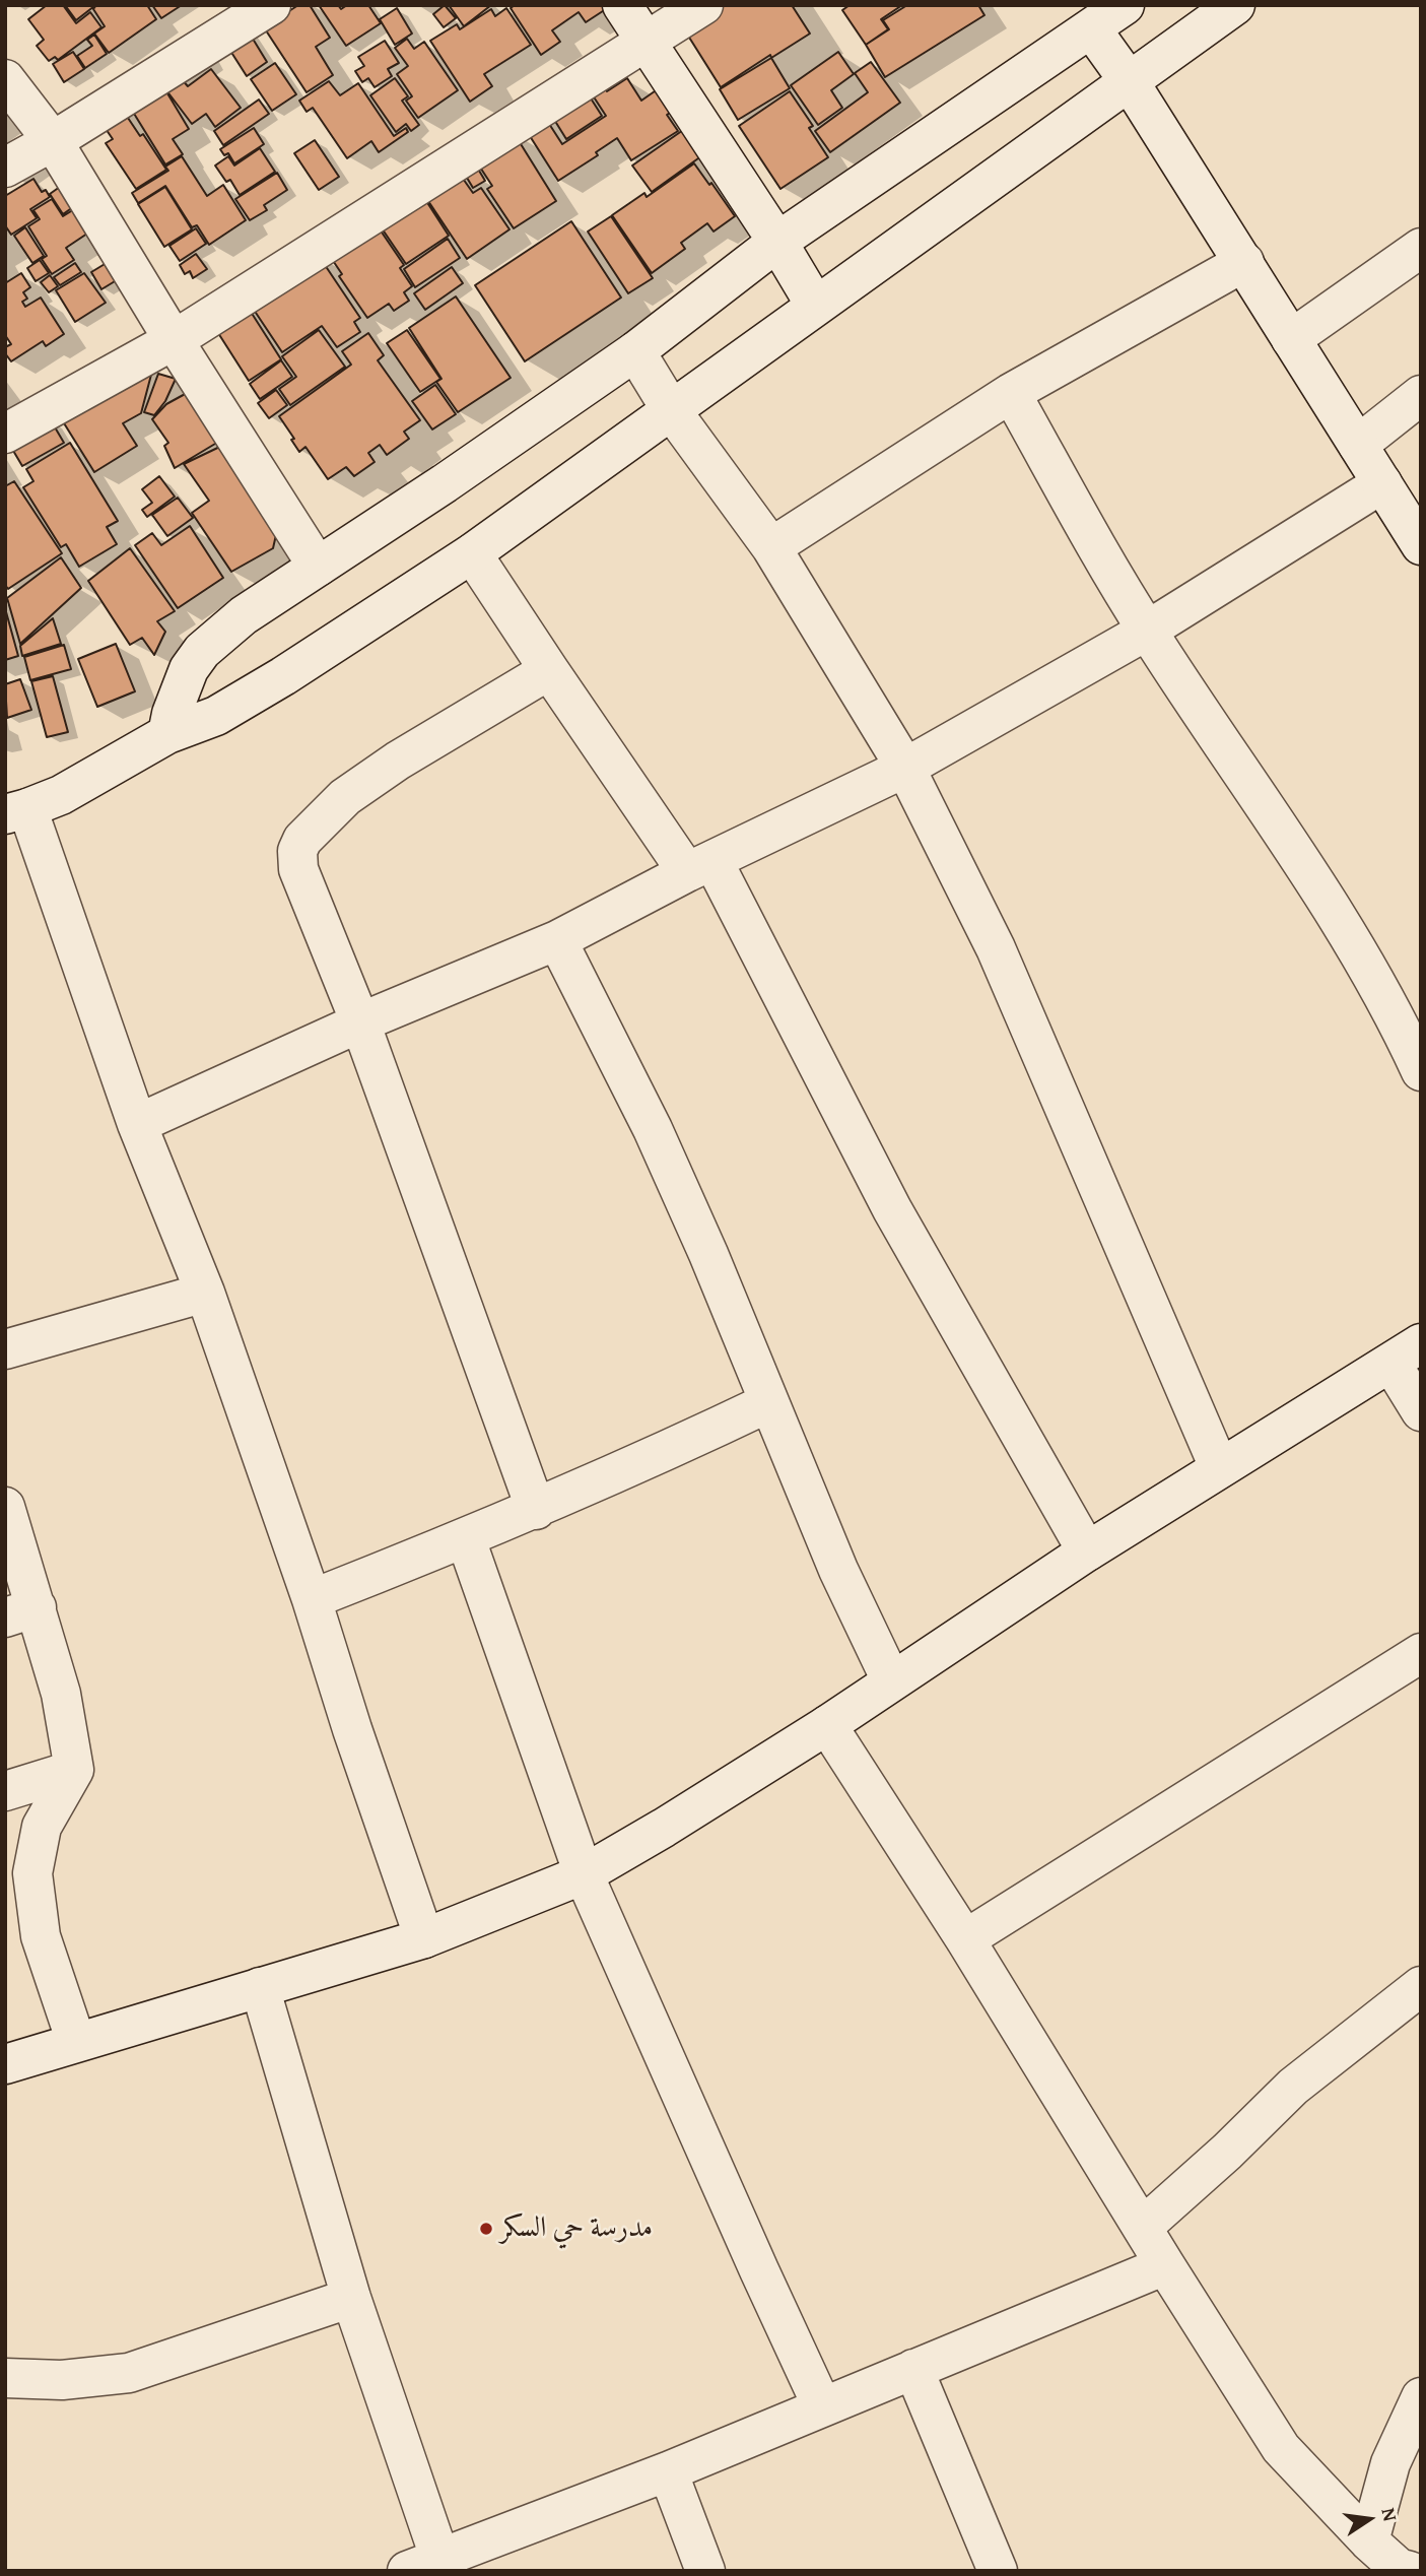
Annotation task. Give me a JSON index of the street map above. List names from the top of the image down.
{
  "places": ["مدرسة حي السكر"],
  "north": "right"
}
